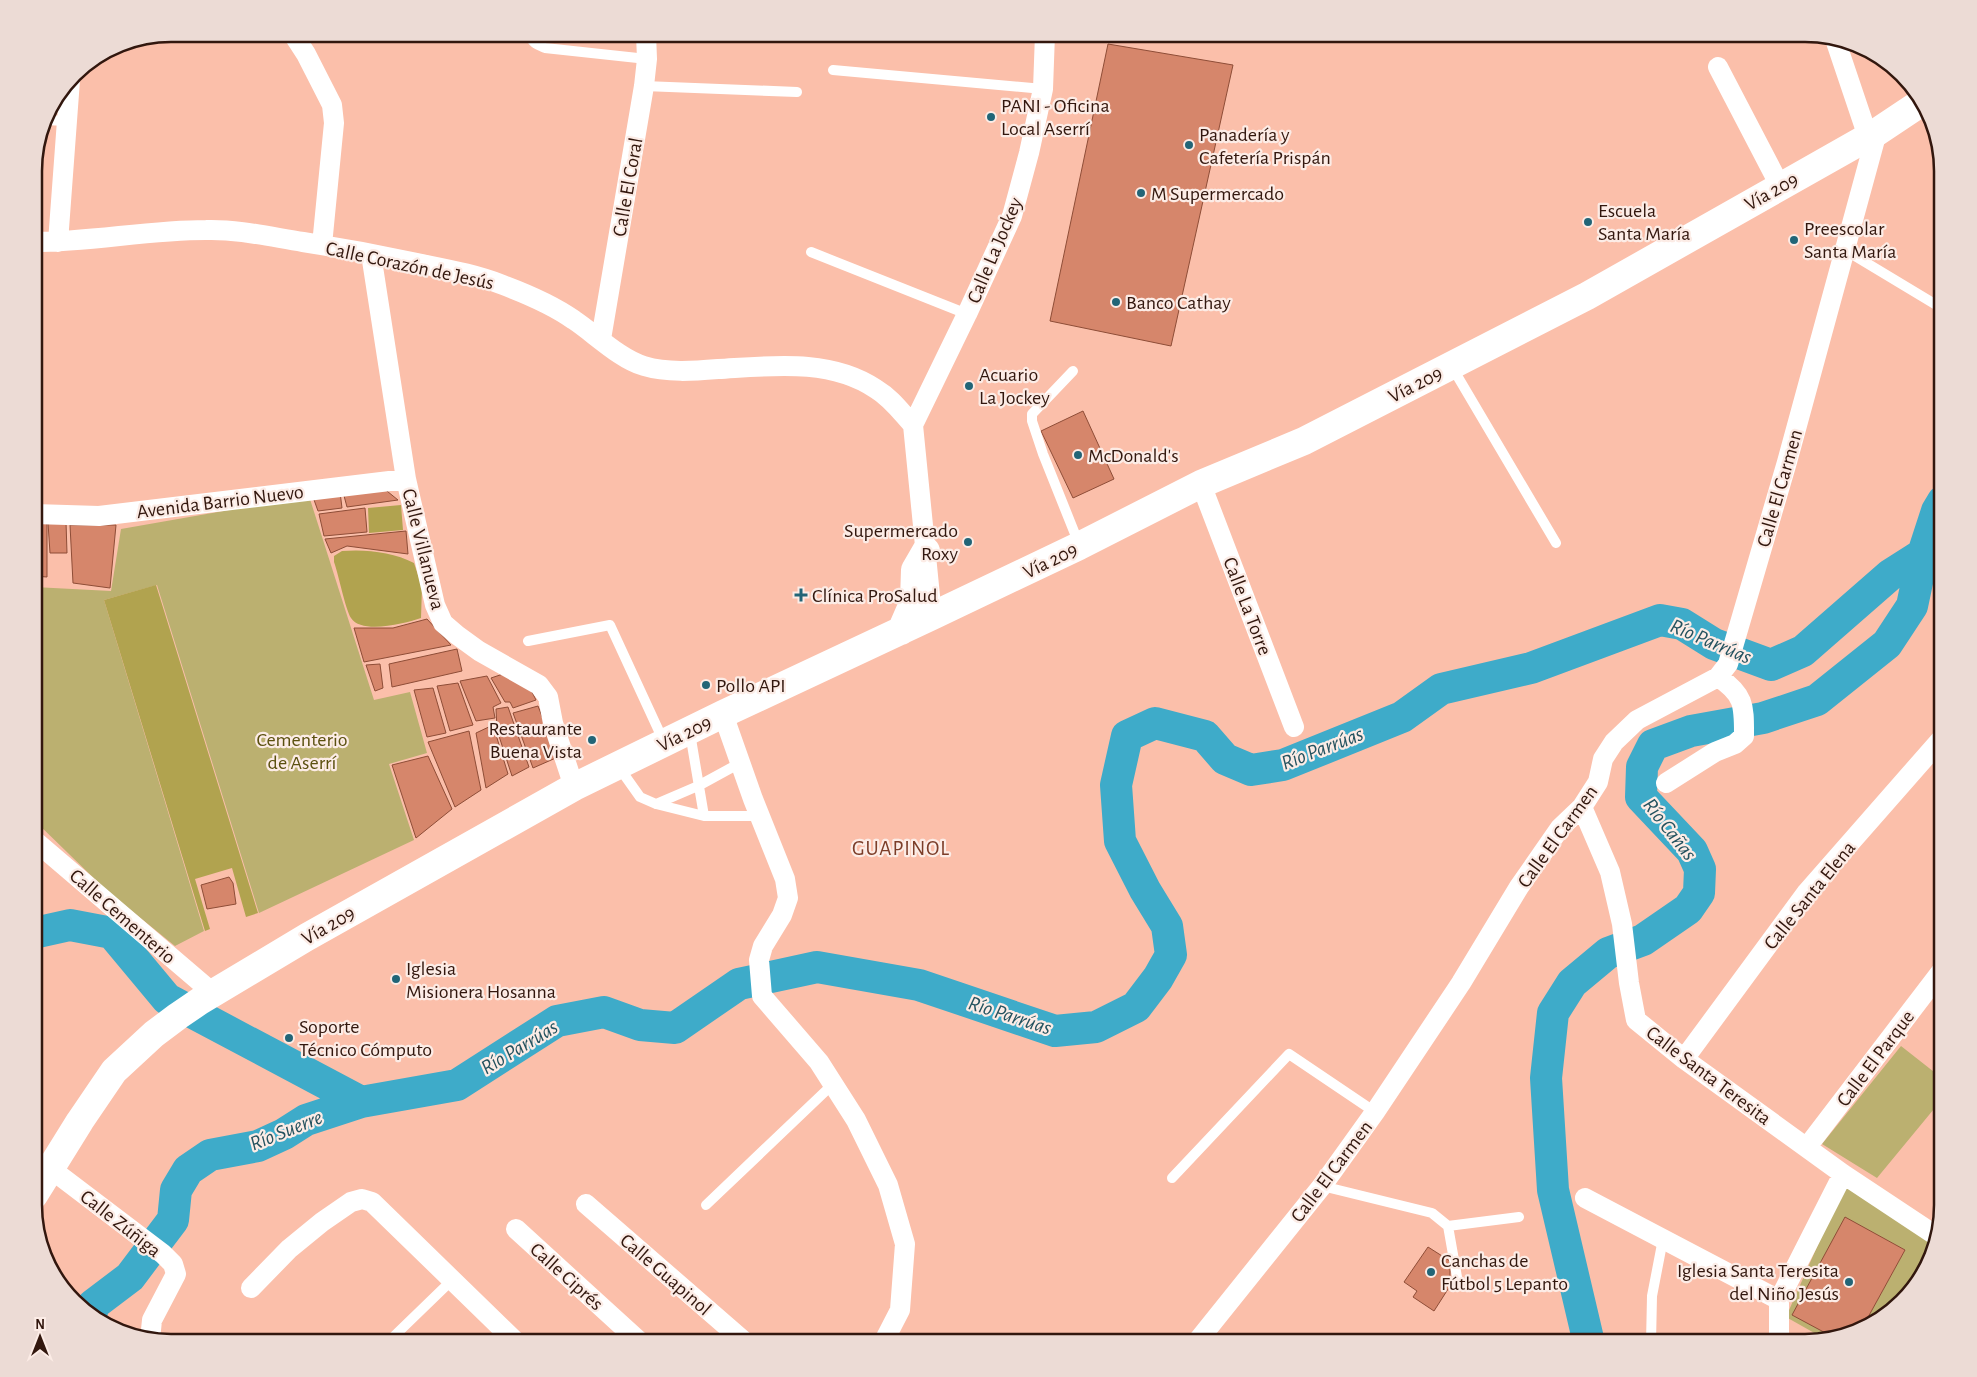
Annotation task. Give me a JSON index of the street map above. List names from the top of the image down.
{
  "streets": {
    "main road": ["Vía 209"],
    "street": [
      "Calle El Coral",
      "Calle La Jockey",
      "Calle Corazón de Jesús",
      "Calle El Carmen",
      "Avenida Barrio Nuevo",
      "Calle Villanueva",
      "Calle La Torre",
      "Calle Santa Elena",
      "Calle Cementerio",
      "Calle El Parque",
      "Calle Santa Teresita",
      "Calle Zúñiga",
      "Calle Guapinol",
      "Calle Ciprés"
    ]
  },
  "crossings": [
    ["Calle El Coral", "Calle Corazón de Jesús"],
    ["Vía 209", "Calle El Carmen"],
    ["Vía 209", "Calle Villanueva"],
    ["Vía 209", "Calle La Torre"],
    ["Vía 209", "Calle Cementerio"],
    ["Vía 209", "Calle Zúñiga"],
    ["Calle La Jockey", "Calle Corazón de Jesús"],
    ["Calle Corazón de Jesús", "Calle Villanueva"],
    ["Calle El Carmen", "Calle Santa Teresita"],
    ["Avenida Barrio Nuevo", "Calle Villanueva"],
    ["Calle Santa Elena", "Calle Santa Teresita"],
    ["Calle El Parque", "Calle Santa Teresita"]
  ],
  "districts": ["GUAPINOL"],
  "water": ["Río Parrúas", "Río Cañas", "Río Suerre"],
  "parks": ["Cementerio de Aserrí"],
  "places": {
    "other": [
      "PANI - Oficina Local Aserrí",
      "Panadería y Cafetería Prispán",
      "M Supermercado",
      "Escuela Santa María",
      "Preescolar Santa María",
      "Banco Cathay",
      "Acuario La Jockey",
      "McDonald's",
      "Supermercado Roxy",
      "Pollo API",
      "Restaurante Buena Vista",
      "Iglesia Misionera Hosanna",
      "Soporte Técnico Cómputo",
      "Canchas de Fútbol 5 Lepanto",
      "Iglesia Santa Teresita del Niño Jesús"
    ],
    "health": ["Clínica ProSalud"]
  },
  "north": "top"
}
